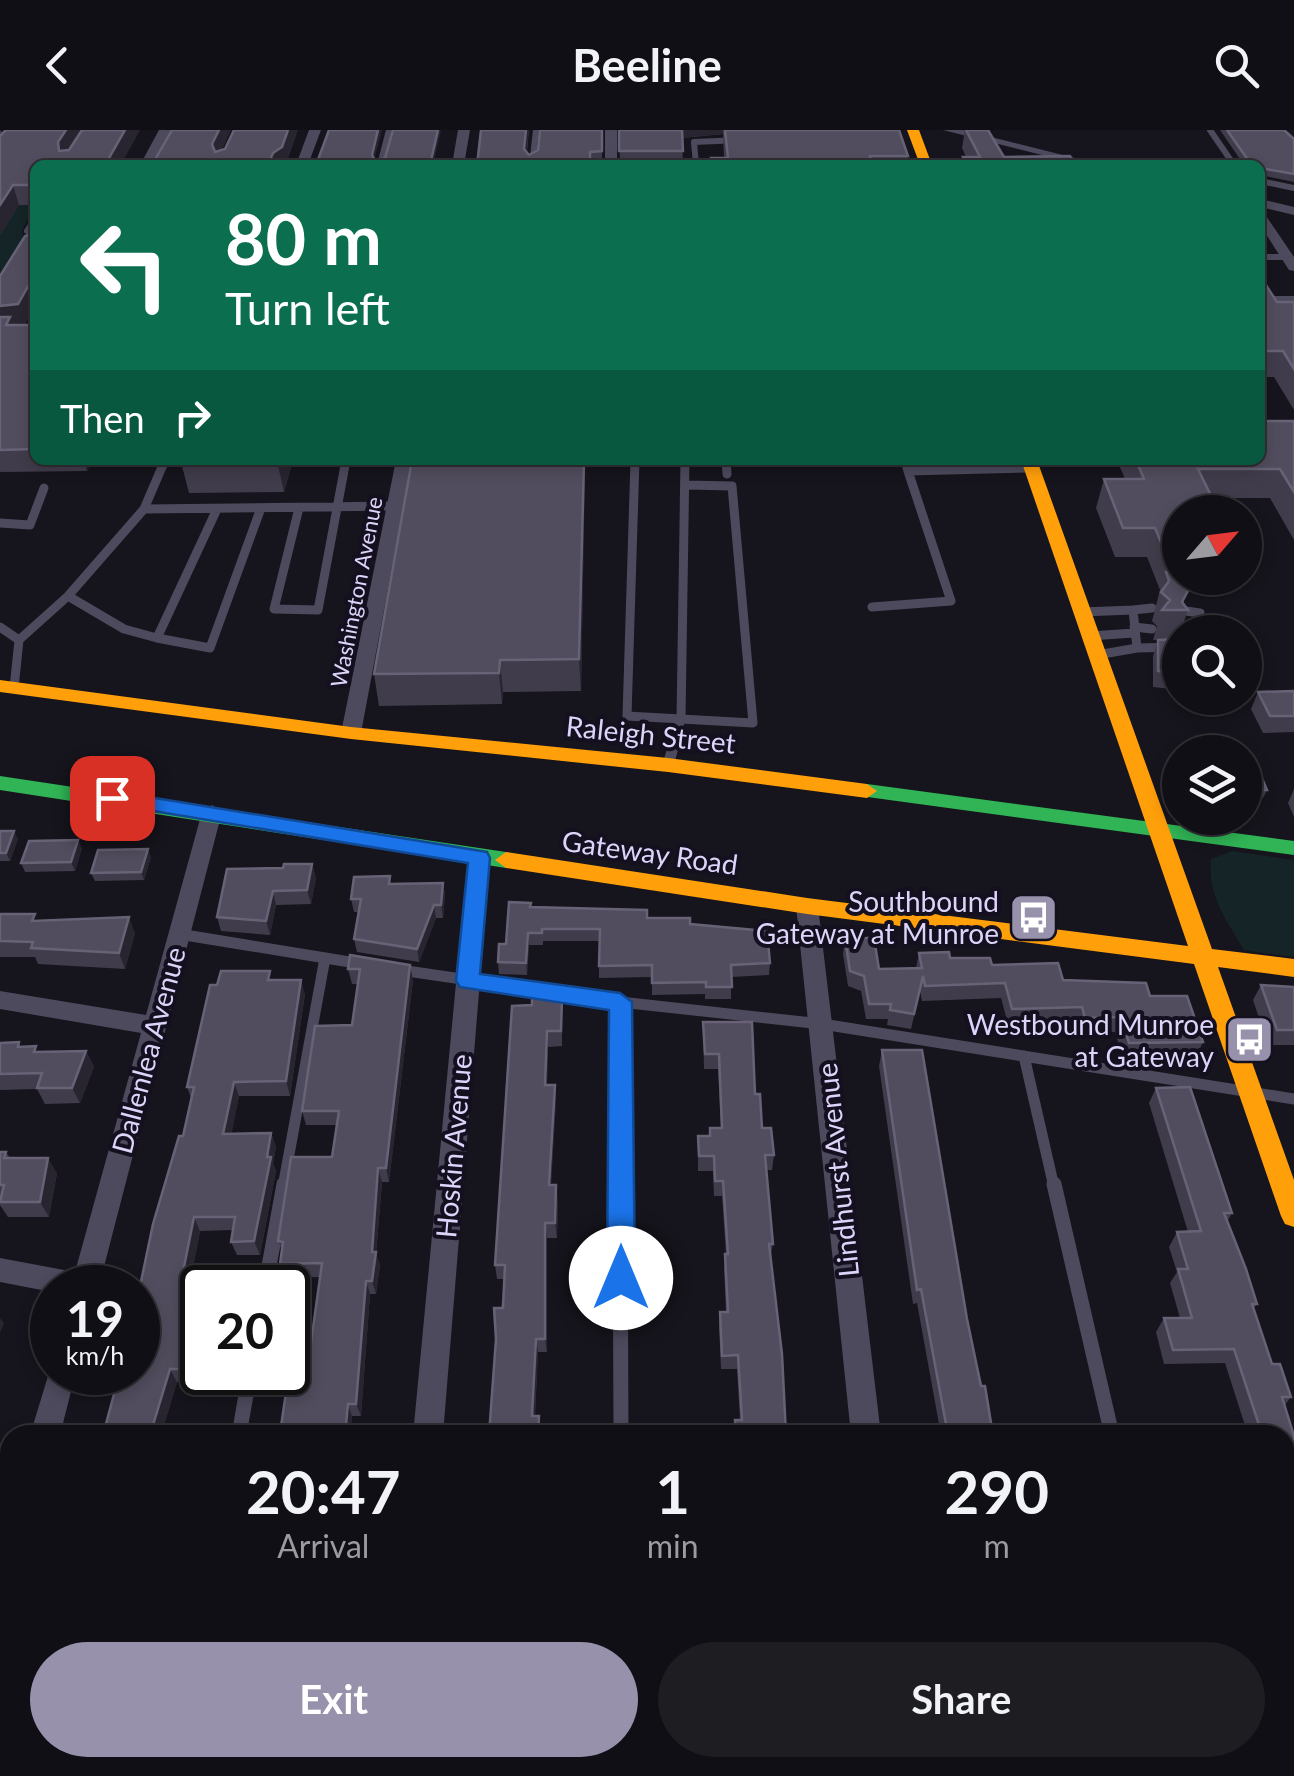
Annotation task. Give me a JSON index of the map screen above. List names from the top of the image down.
{
  "streets": {
    "street": [
      "Washington Avenue",
      "Raleigh Street",
      "Gateway Road",
      "Dallenlea Avenue",
      "Hoskin Avenue",
      "Lindhurst Avenue"
    ]
  },
  "crossings": [
    ["Washington Avenue", "Raleigh Street"],
    ["Gateway Road", "Dallenlea Avenue"],
    ["Gateway Road", "Hoskin Avenue"],
    ["Gateway Road", "Lindhurst Avenue"]
  ],
  "places": {
    "bus stop": ["Southbound Gateway at Munroe", "Westbound Munroe at Gateway"]
  },
  "north": "top right",
  "page": {
    "header": "Beeline",
    "turn": ["80 m", "Turn left"],
    "then": "Then",
    "speed": "19 km/h",
    "limit": "20",
    "eta": [
      "20:47",
      "Arrival",
      "1",
      "min",
      "290",
      "m"
    ],
    "buttons": ["Exit", "Share"]
  }
}
